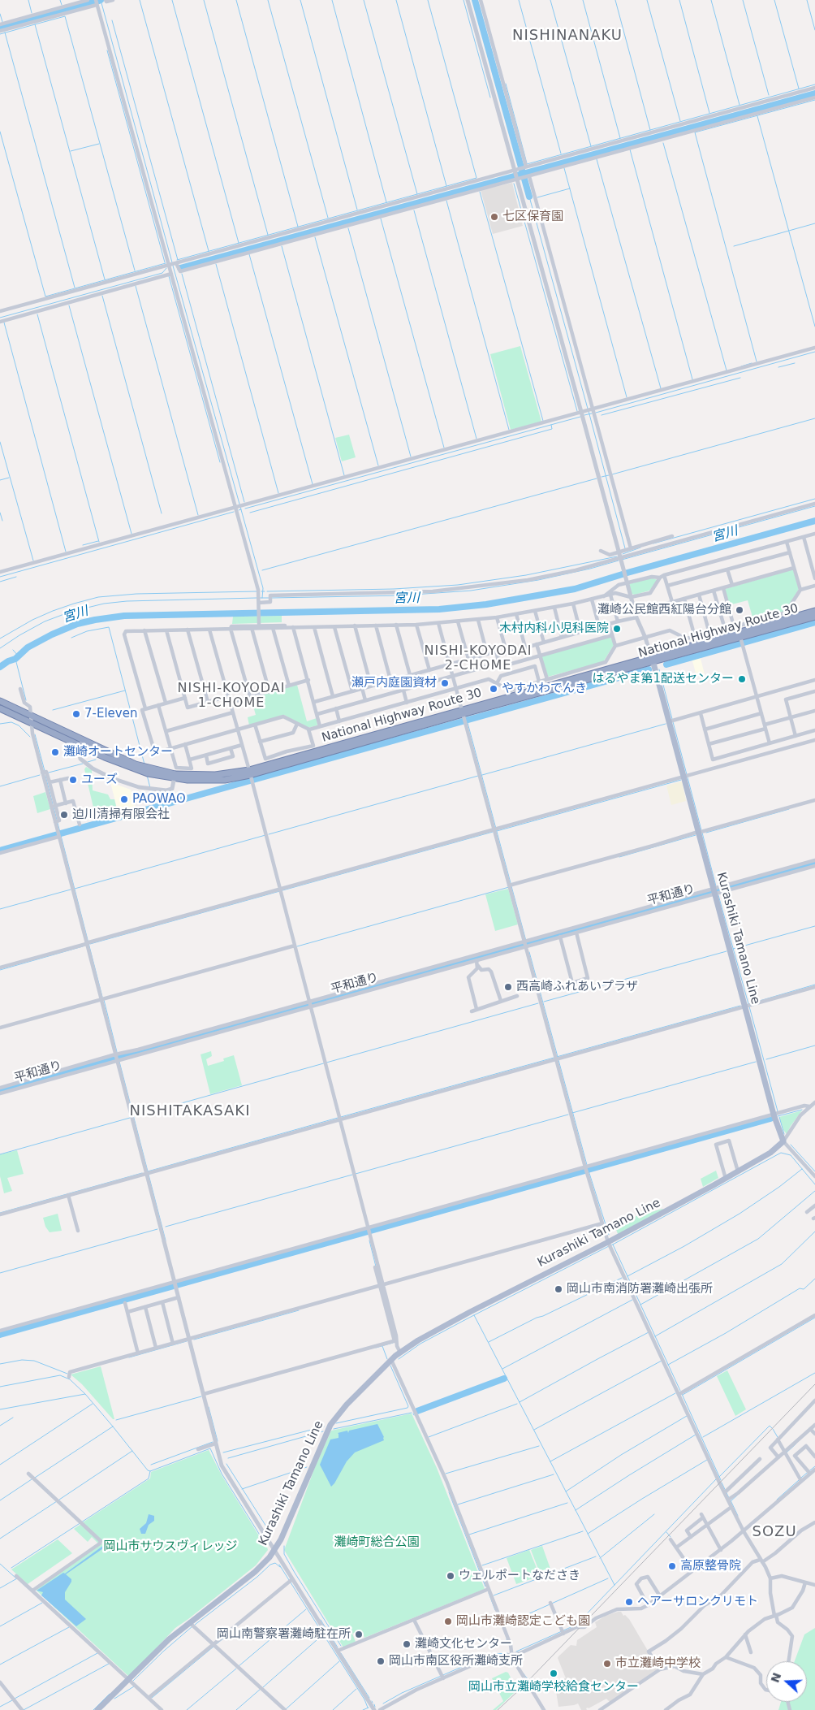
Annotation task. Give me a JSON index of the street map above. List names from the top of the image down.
{
  "streets": {
    "highway": ["National Highway Route 30"],
    "main road": ["Kurashiki Tamano Line"],
    "street": ["平和通り"]
  },
  "crossings": [
    ["National Highway Route 30", "Kurashiki Tamano Line"],
    ["平和通り", "Kurashiki Tamano Line"]
  ],
  "districts": [
    "NISHINANAKU",
    "NISHI-KOYODAI 2-CHOME",
    "NISHI-KOYODAI 1-CHOME",
    "NISHITAKASAKI",
    "SOZU"
  ],
  "water": ["宮川"],
  "parks": ["灘崎町総合公園", "岡山市サウスヴィレッジ"],
  "places": [
    "七区保育園",
    "灘崎公民館西紅陽台分館",
    "木村内科小児科医院",
    "はるやま第1配送センター",
    "瀬戸内庭園資材",
    "やすかわでんき",
    "7-Eleven",
    "灘崎オートセンター",
    "ユーズ",
    "PAOWAO",
    "迫川清掃有限会社",
    "西高崎ふれあいプラザ",
    "岡山市南消防署灘崎出張所",
    "高原整骨院",
    "ウェルポートなださき",
    "ヘアーサロンクリモト",
    "岡山市灘崎認定こども園",
    "岡山南警察署灘崎駐在所",
    "灘崎文化センター",
    "岡山市南区役所灘崎支所",
    "市立灘崎中学校",
    "岡山市立灘崎学校給食センター"
  ],
  "north": "left"
}
